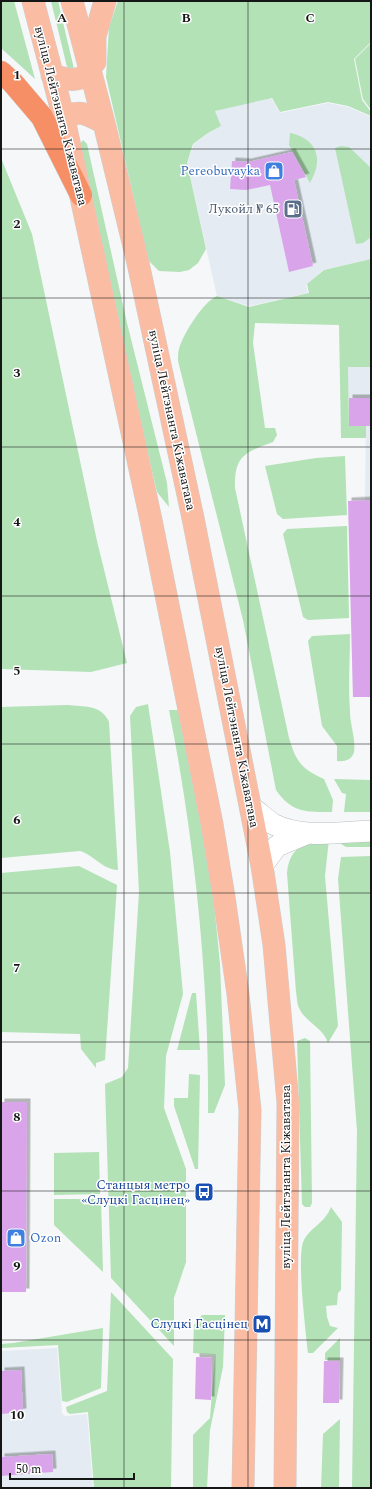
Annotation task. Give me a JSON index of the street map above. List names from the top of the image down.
{
  "streets": {
    "main road": ["вуліца Лейтэнанта Кіжаватава"]
  },
  "places": {
    "shop": ["Pereobuvayka", "Ozon"],
    "fuel station": ["Лукойл № 65"],
    "bus stop": ["Станцыя метро «Слуцкі Гасцінец»"],
    "metro station": ["Слуцкі Гасцінец"]
  },
  "scale_bar": "50 m",
  "grid": {
    "columns": ["A", "B", "C"],
    "rows": [
      "1",
      "2",
      "3",
      "4",
      "5",
      "6",
      "7",
      "8",
      "9",
      "10"
    ]
  }
}
